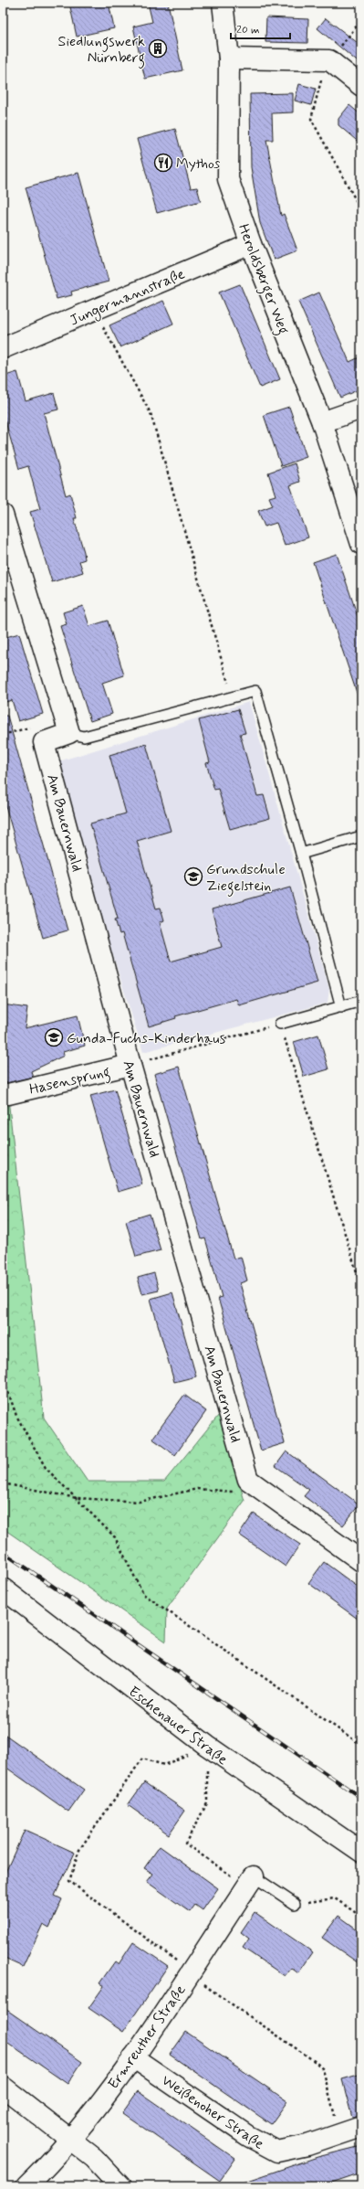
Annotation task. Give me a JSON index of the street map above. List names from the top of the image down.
{
  "streets": {
    "street": [
      "Heroldsberger Weg",
      "Jungermannstraße",
      "Am Bauernwald",
      "Hasensprung",
      "Eschenauer Straße",
      "Ermreuther Straße",
      "Weißenoher Straße"
    ]
  },
  "crossings": [
    ["Heroldsberger Weg", "Jungermannstraße"],
    ["Am Bauernwald", "Hasensprung"],
    ["Ermreuther Straße", "Weißenoher Straße"]
  ],
  "places": {
    "building": ["Siedlungswerk Nürnberg"],
    "restaurant": ["Mythos"],
    "school or university": ["Grundschule Ziegelstein", "Gunda-Fuchs-Kinderhaus"]
  },
  "scale_bar": "20 m"
}
